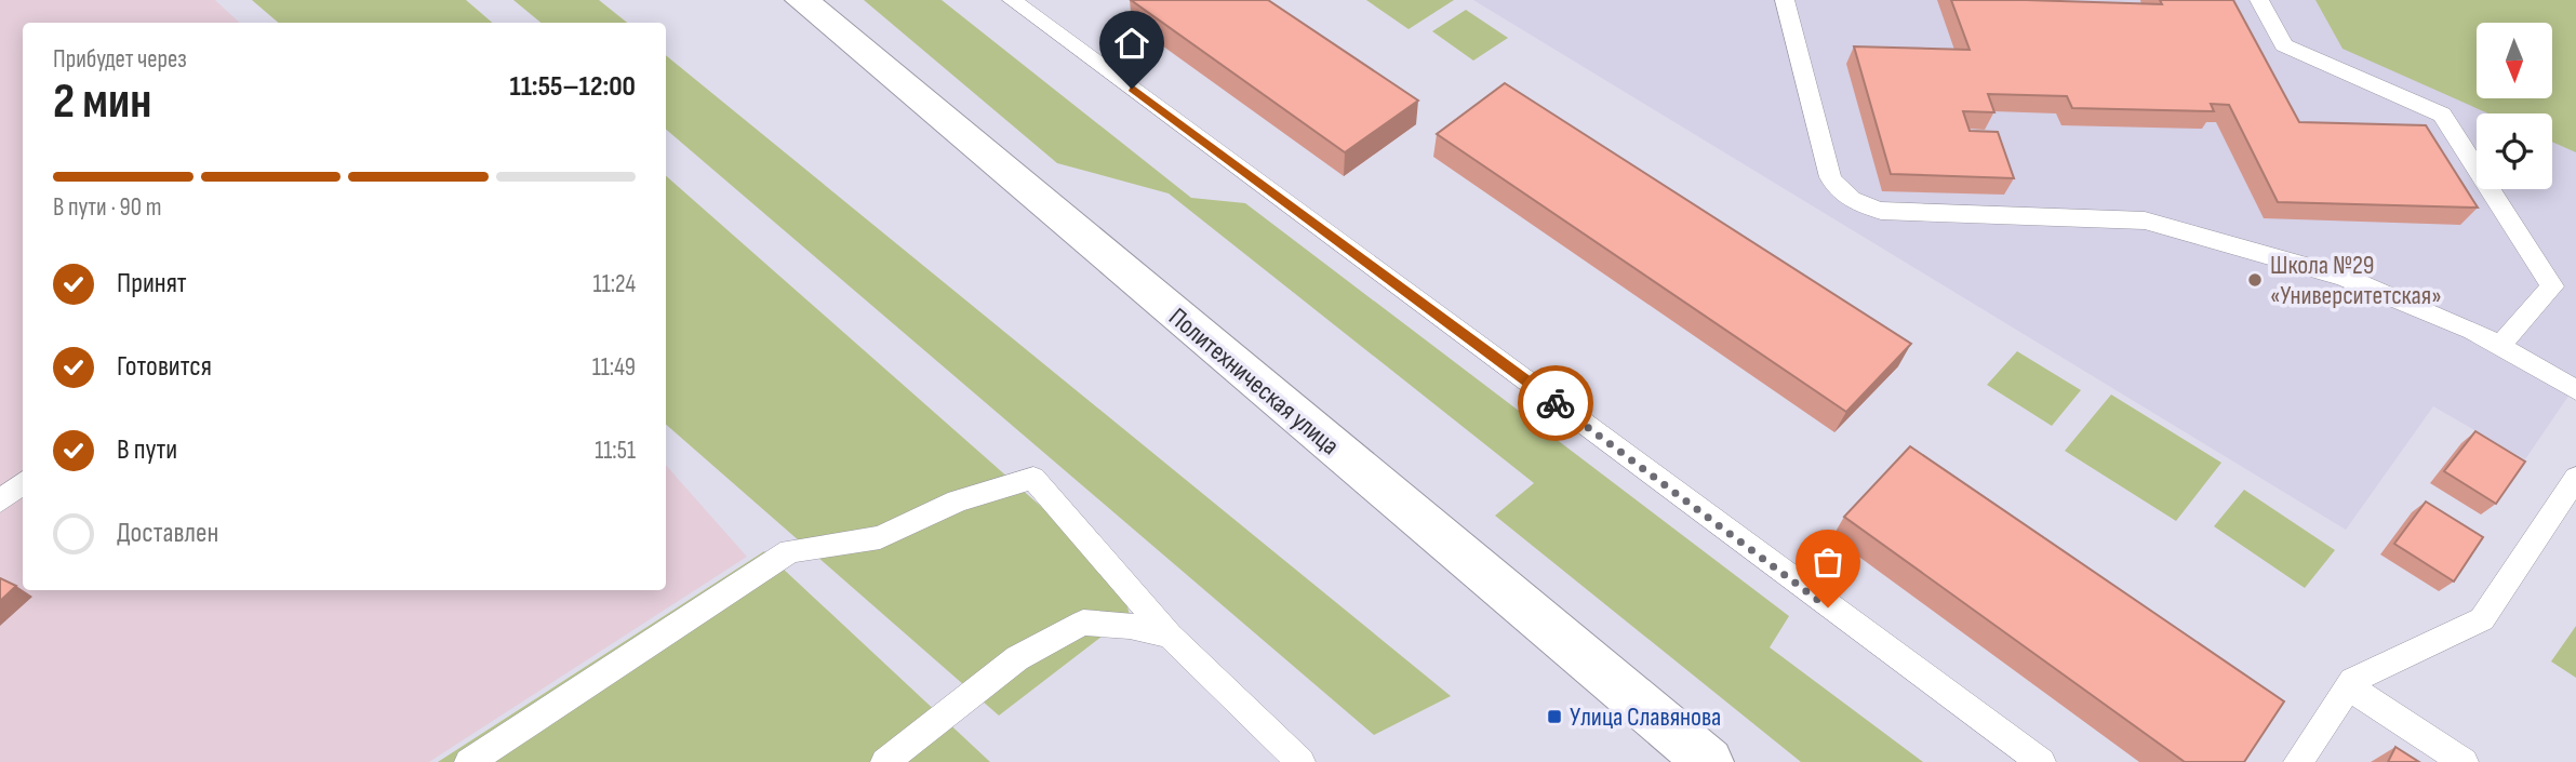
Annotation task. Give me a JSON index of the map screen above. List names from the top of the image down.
{
  "streets": {
    "street": ["Политехническая улица"]
  },
  "places": {
    "other": ["Школа №29 «Университетская»"],
    "transit": ["Улица Славянова"]
  },
  "north": "bottom",
  "page": {
    "heading": ["2 мин", "Прибудет через", "11:55–12:00"],
    "bar": "В пути · 90 m",
    "list": [
      ["Принят", "11:24"],
      ["Готовится", "11:49"],
      ["В пути", "11:51"],
      "Доставлен"
    ]
  }
}
